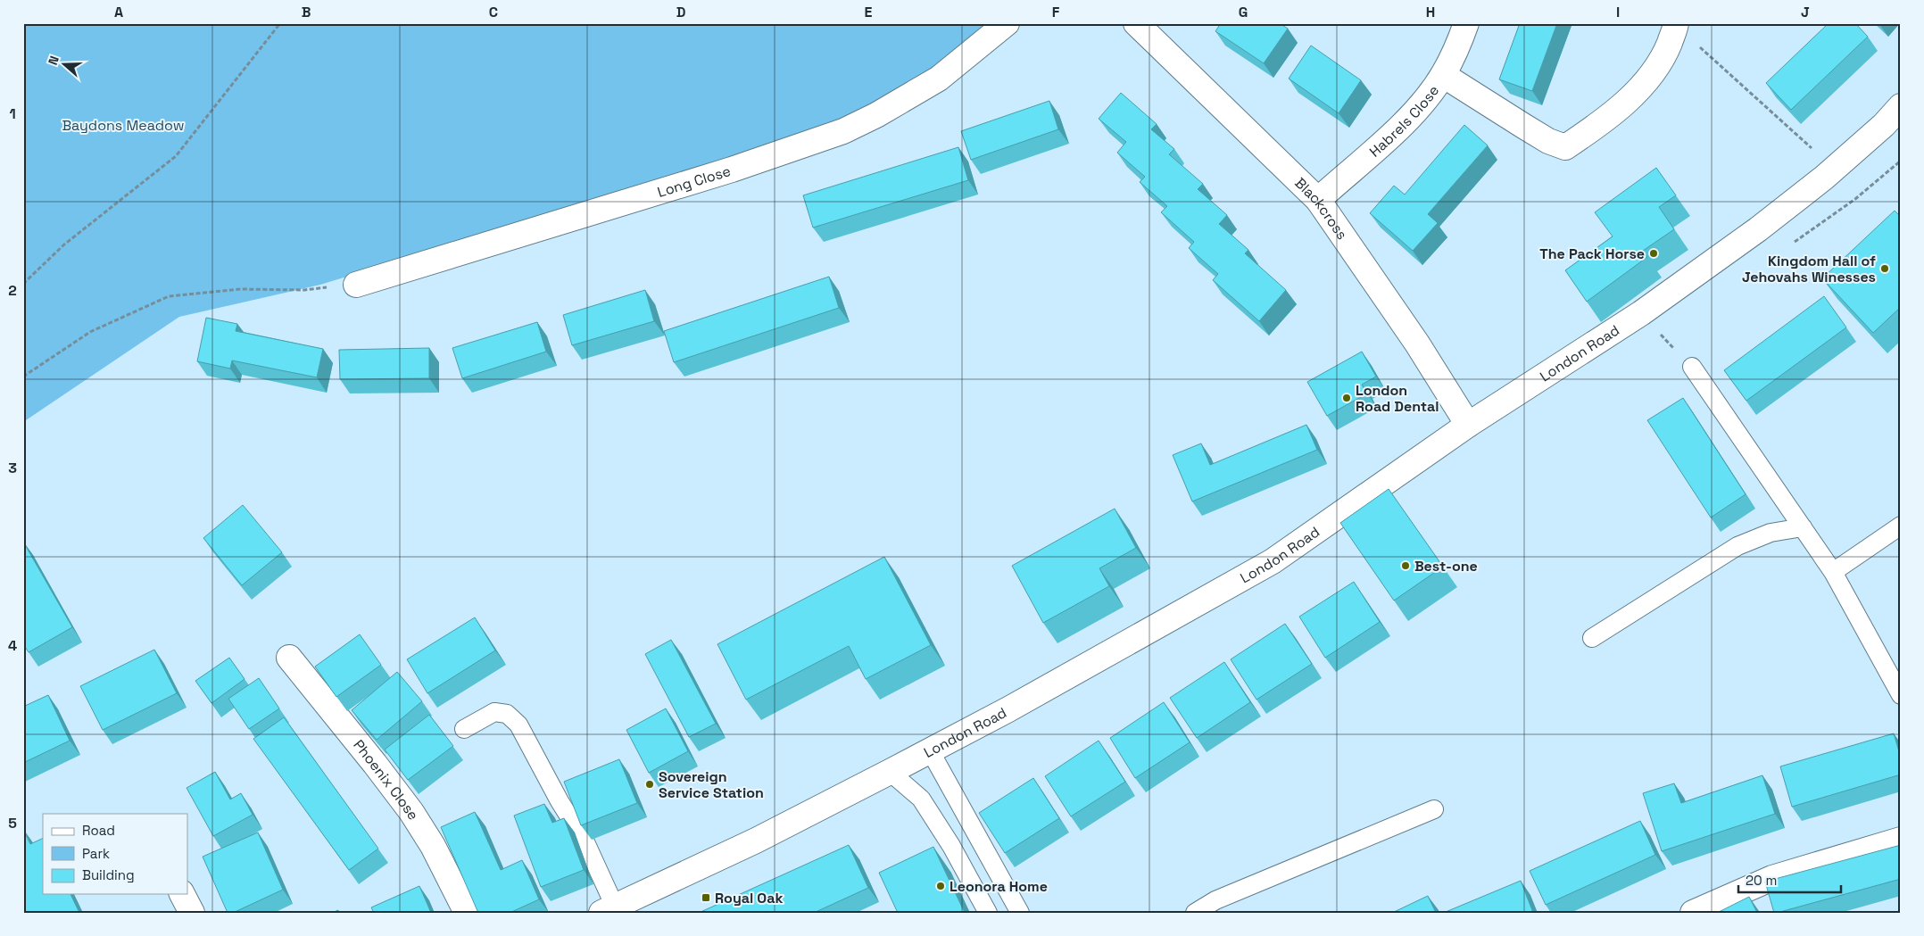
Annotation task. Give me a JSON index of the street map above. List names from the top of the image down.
{
  "streets": {
    "street": [
      "Habrels Close",
      "Long Close",
      "Blackcross",
      "London Road",
      "Phoenix Close"
    ]
  },
  "crossings": [
    ["Habrels Close", "Blackcross"],
    ["Blackcross", "London Road"]
  ],
  "parks": ["Baydons Meadow"],
  "places": {
    "other": [
      "The Pack Horse",
      "Kingdom Hall of Jehovahs Winesses",
      "London Road Dental",
      "Best-one",
      "Sovereign Service Station",
      "Leonora Home"
    ],
    "transit": ["Royal Oak"]
  },
  "legend": ["Road", "Park", "Building"],
  "scale_bar": "20 m",
  "north": "left",
  "grid": {
    "columns": [
      "A",
      "B",
      "C",
      "D",
      "E",
      "F",
      "G",
      "H",
      "I",
      "J"
    ],
    "rows": [
      "1",
      "2",
      "3",
      "4",
      "5"
    ]
  }
}
